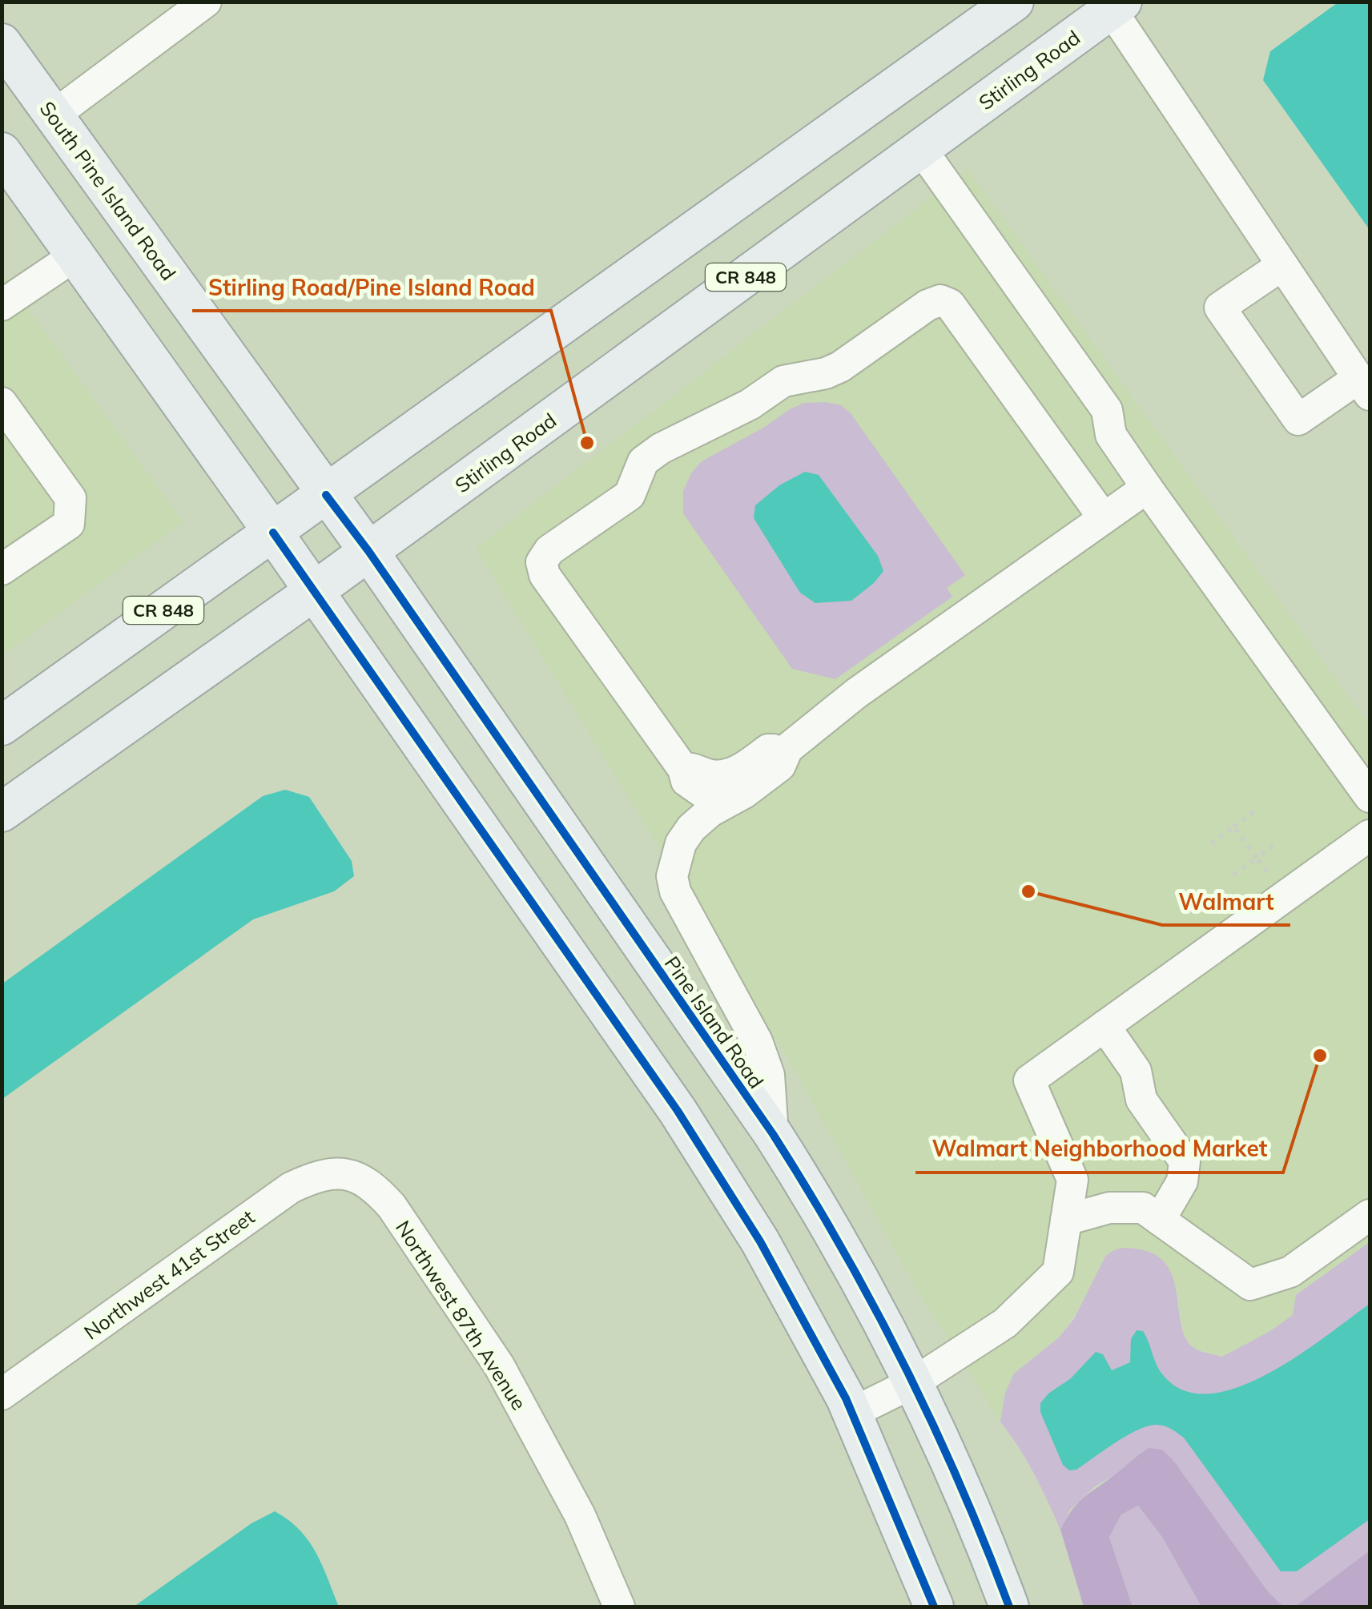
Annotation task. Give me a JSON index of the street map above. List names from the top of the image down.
{
  "streets": {
    "main road": [
      "Stirling Road",
      "South Pine Island Road",
      "CR 848",
      "Pine Island Road"
    ],
    "street": ["Northwest 41st Street", "Northwest 87th Avenue"]
  },
  "crossings": [
    ["Stirling Road", "Pine Island Road"],
    ["South Pine Island Road", "CR 848"],
    ["South Pine Island Road", "Pine Island Road"],
    ["CR 848", "Pine Island Road"],
    ["Northwest 41st Street", "Northwest 87th Avenue"]
  ],
  "places": ["Stirling Road/Pine Island Road", "Walmart", "Walmart Neighborhood Market"]
}
